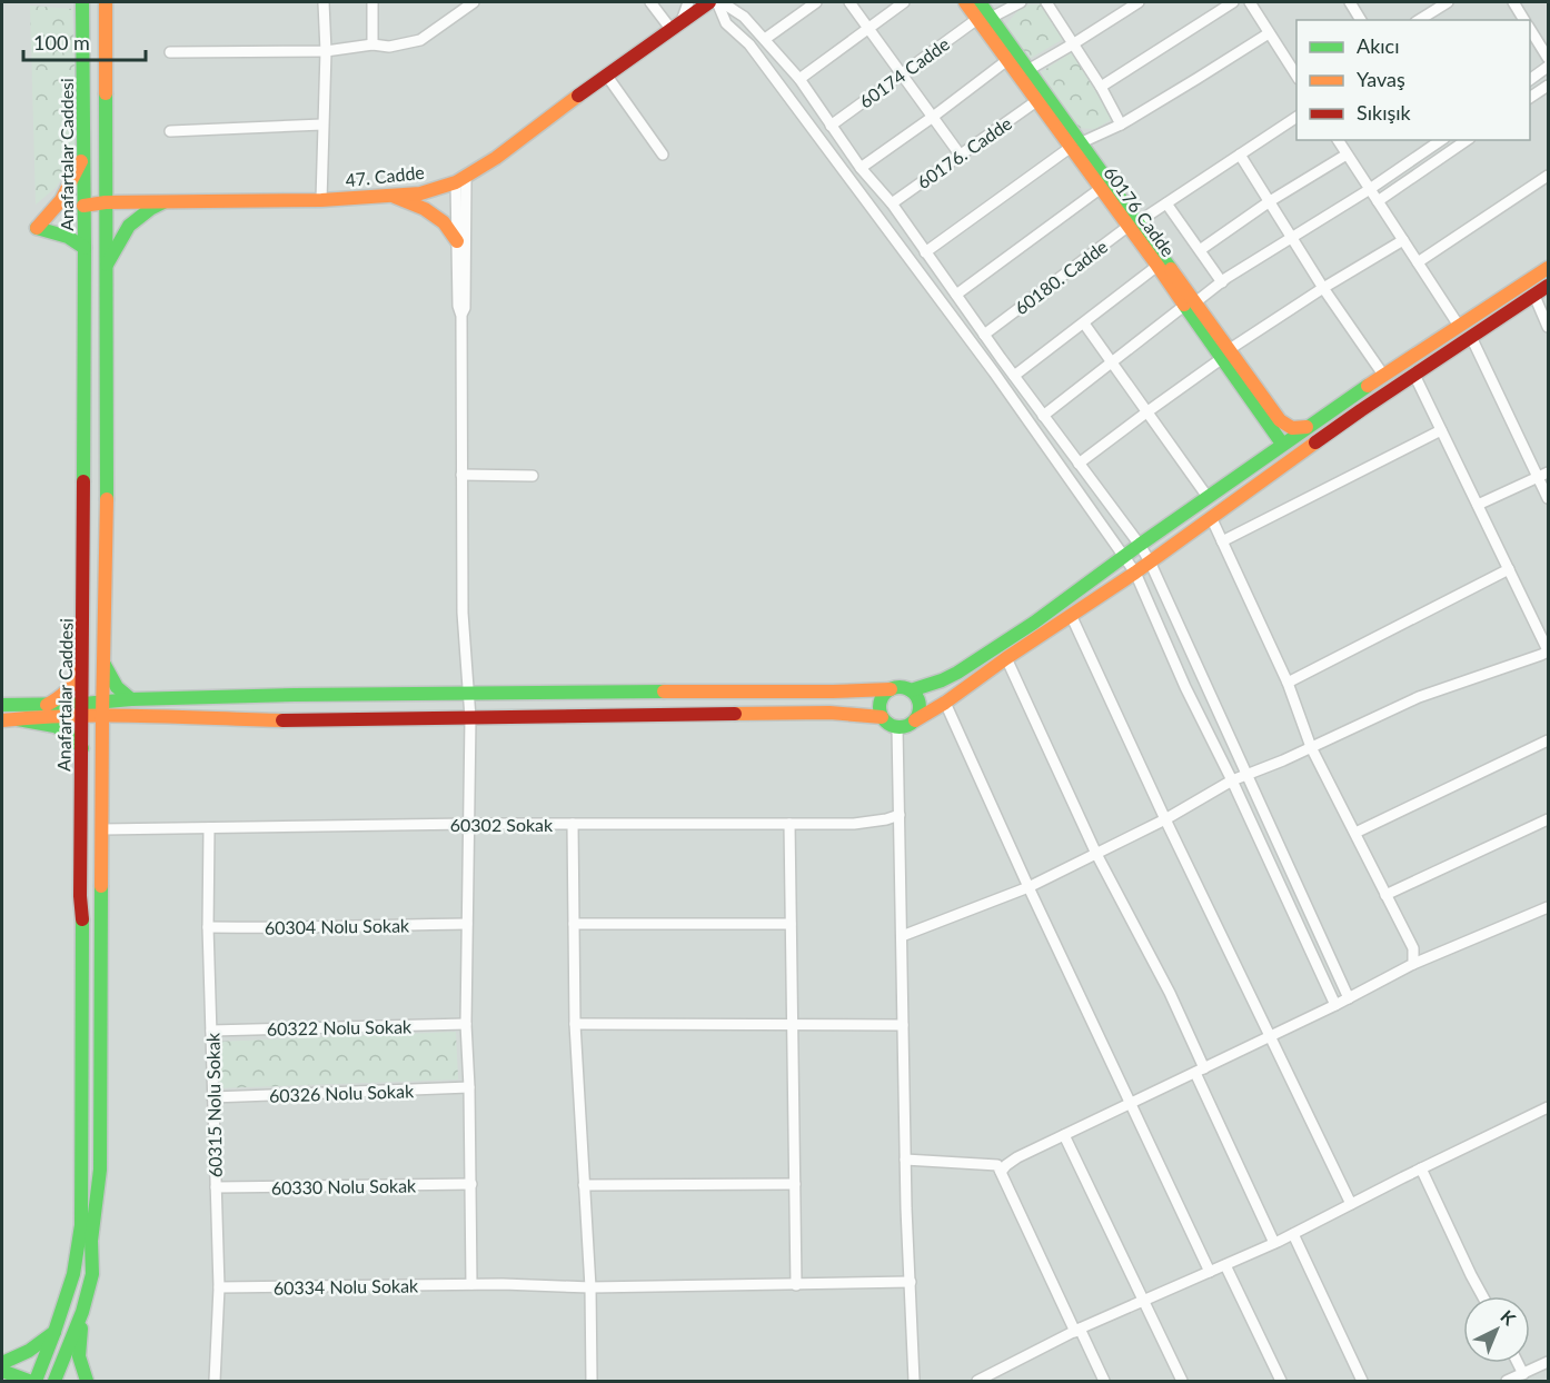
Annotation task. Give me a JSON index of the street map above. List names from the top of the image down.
{
  "streets": {
    "main road": ["Anafartalar Caddesi", "47. Cadde", "60176 Cadde"],
    "street": [
      "60174 Cadde",
      "60176. Cadde",
      "60180. Cadde",
      "60302 Sokak",
      "60304 Nolu Sokak",
      "60322 Nolu Sokak",
      "60326 Nolu Sokak",
      "60315 Nolu Sokak",
      "60330 Nolu Sokak",
      "60334 Nolu Sokak"
    ]
  },
  "crossings": [
    ["60174 Cadde", "60176 Cadde"],
    ["60176. Cadde", "60176 Cadde"],
    ["Anafartalar Caddesi", "47. Cadde"],
    ["60176 Cadde", "60180. Cadde"],
    ["60302 Sokak", "60315 Nolu Sokak"],
    ["60304 Nolu Sokak", "60315 Nolu Sokak"],
    ["60322 Nolu Sokak", "60315 Nolu Sokak"],
    ["60326 Nolu Sokak", "60315 Nolu Sokak"],
    ["60315 Nolu Sokak", "60330 Nolu Sokak"],
    ["60315 Nolu Sokak", "60334 Nolu Sokak"]
  ],
  "legend": ["Akıcı", "Yavaş", "Sıkışık"],
  "scale_bar": "100 m",
  "north": "top right"
}
